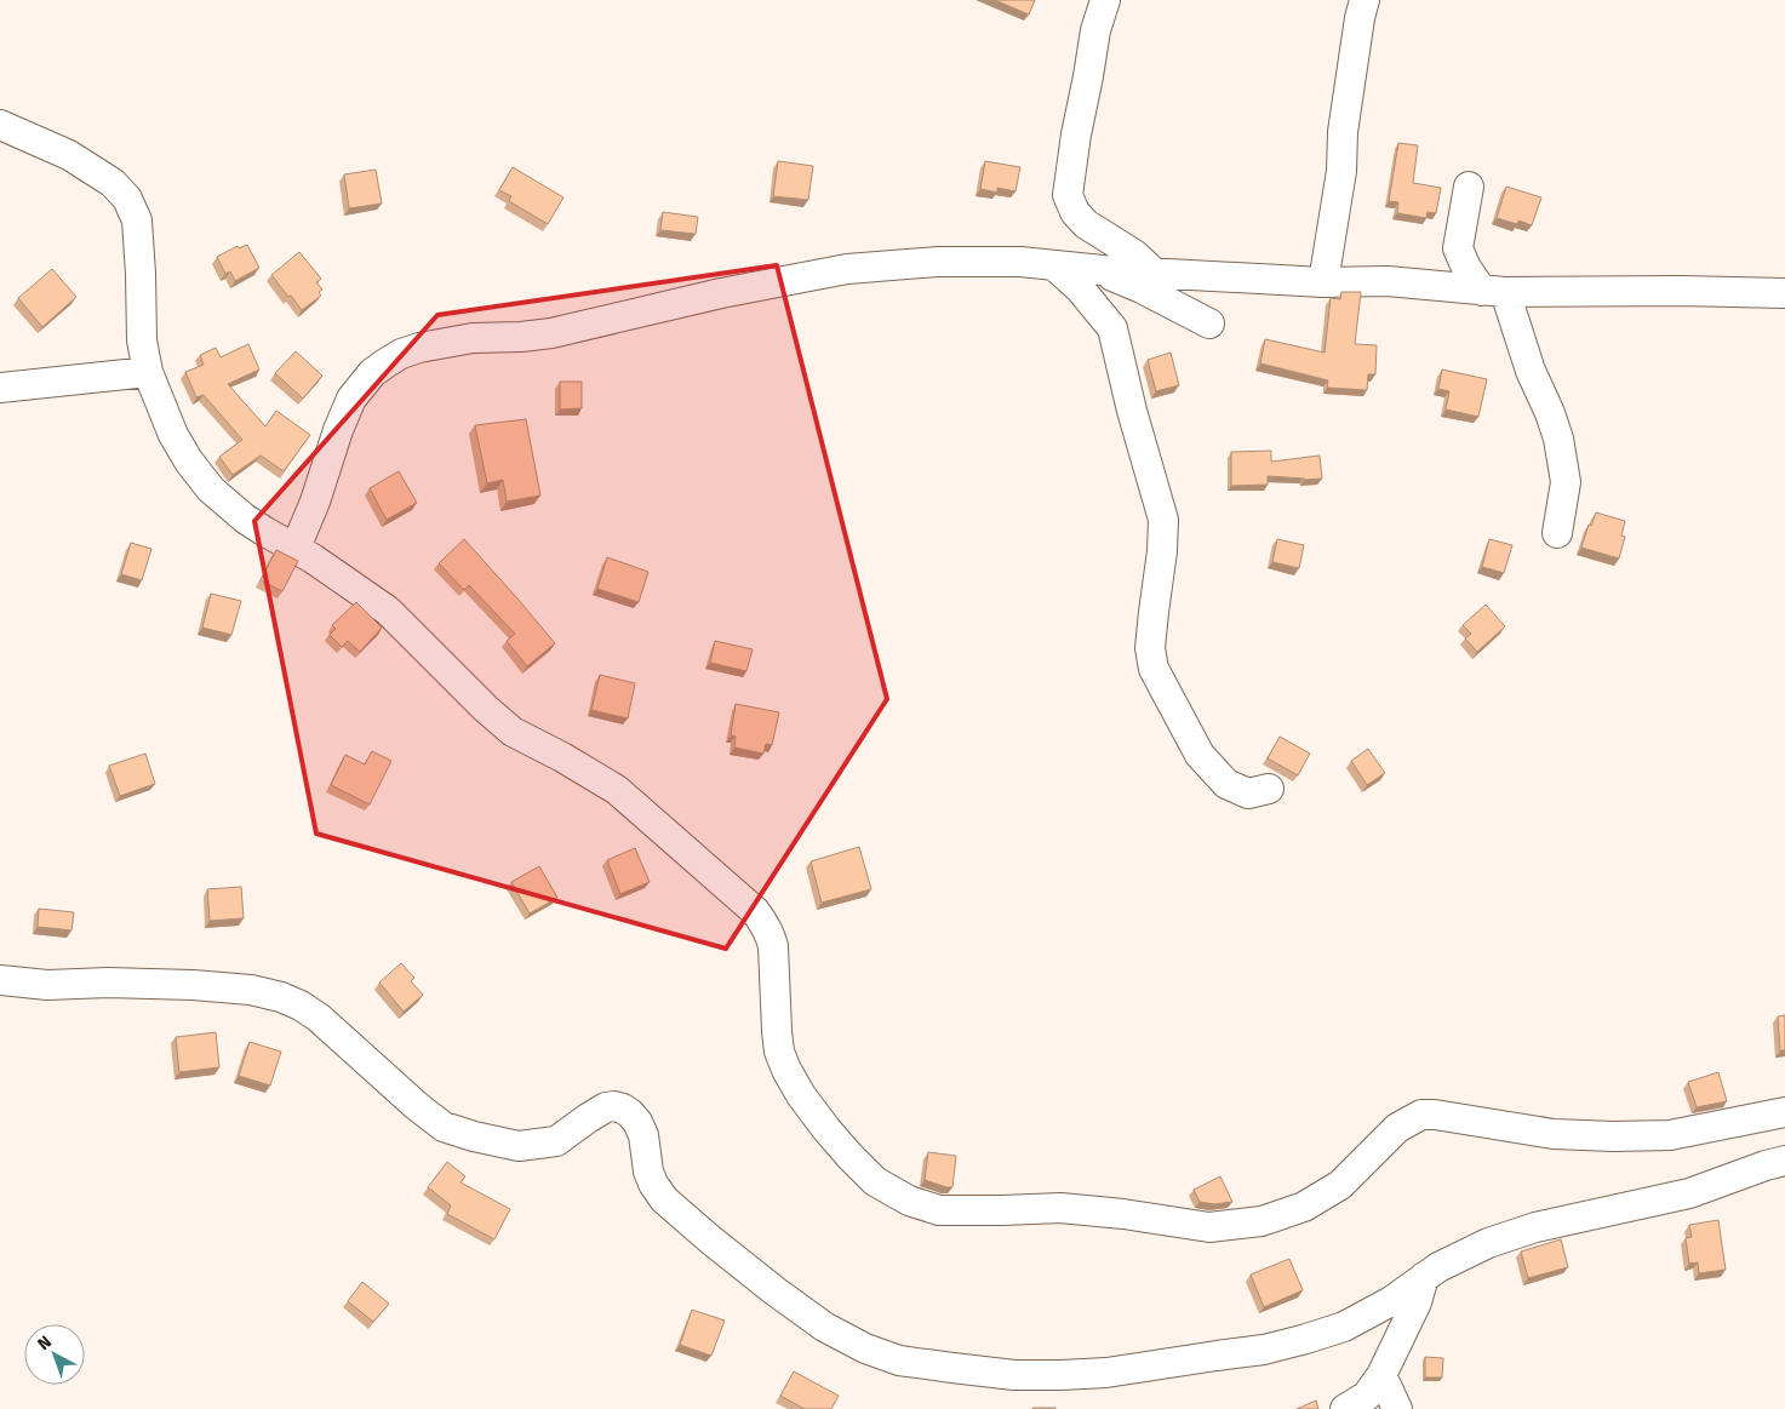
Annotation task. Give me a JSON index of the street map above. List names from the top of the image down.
{
  "north": "top left"
}
